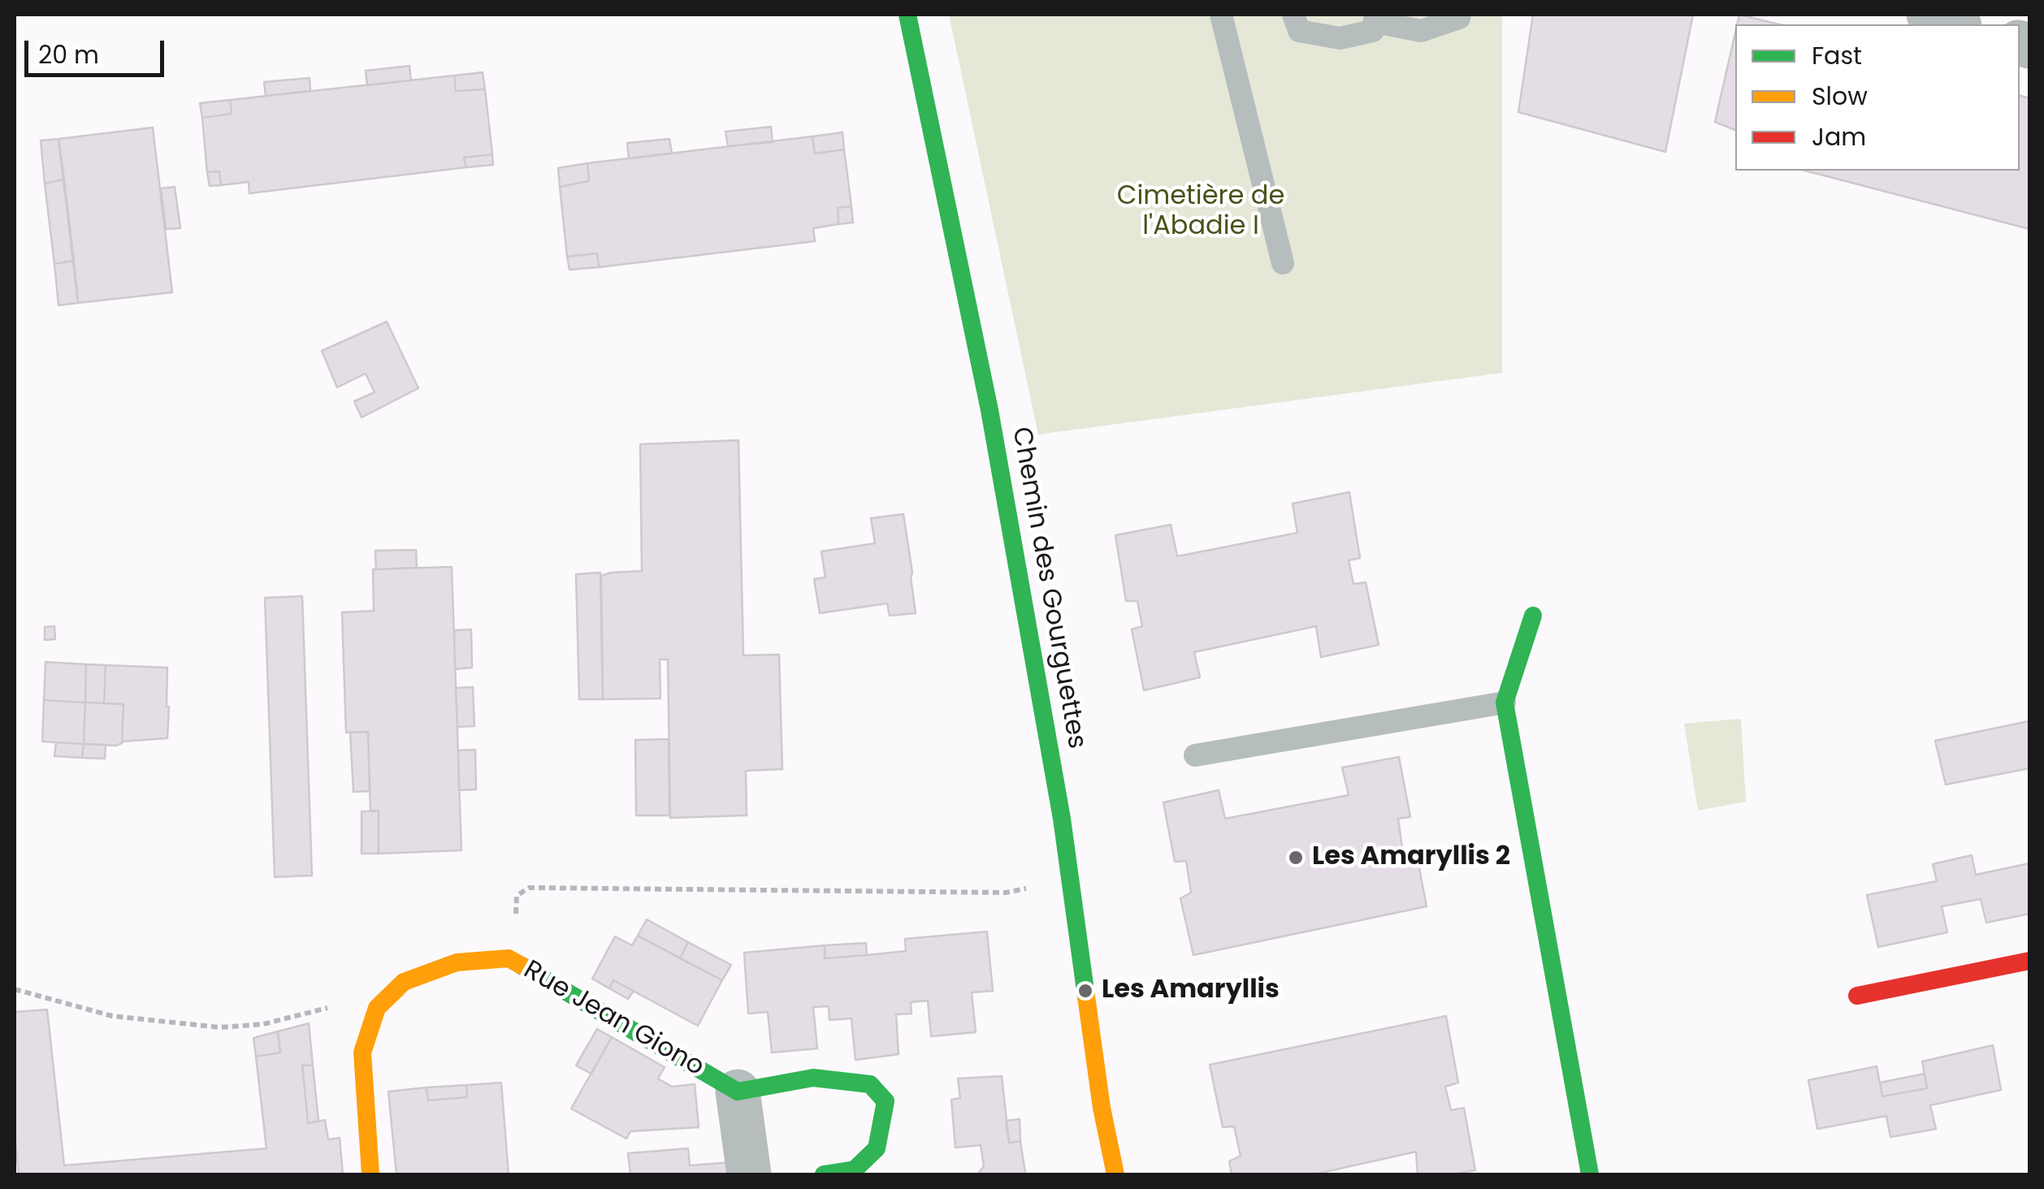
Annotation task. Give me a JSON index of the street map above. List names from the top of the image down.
{
  "streets": {
    "street": ["Chemin des Gourguettes", "Rue Jean Giono"]
  },
  "parks": ["Cimetière de l'Abadie I"],
  "places": ["Les Amaryllis 2", "Les Amaryllis"],
  "legend": ["Fast", "Slow", "Jam"],
  "scale_bar": "20 m"
}
